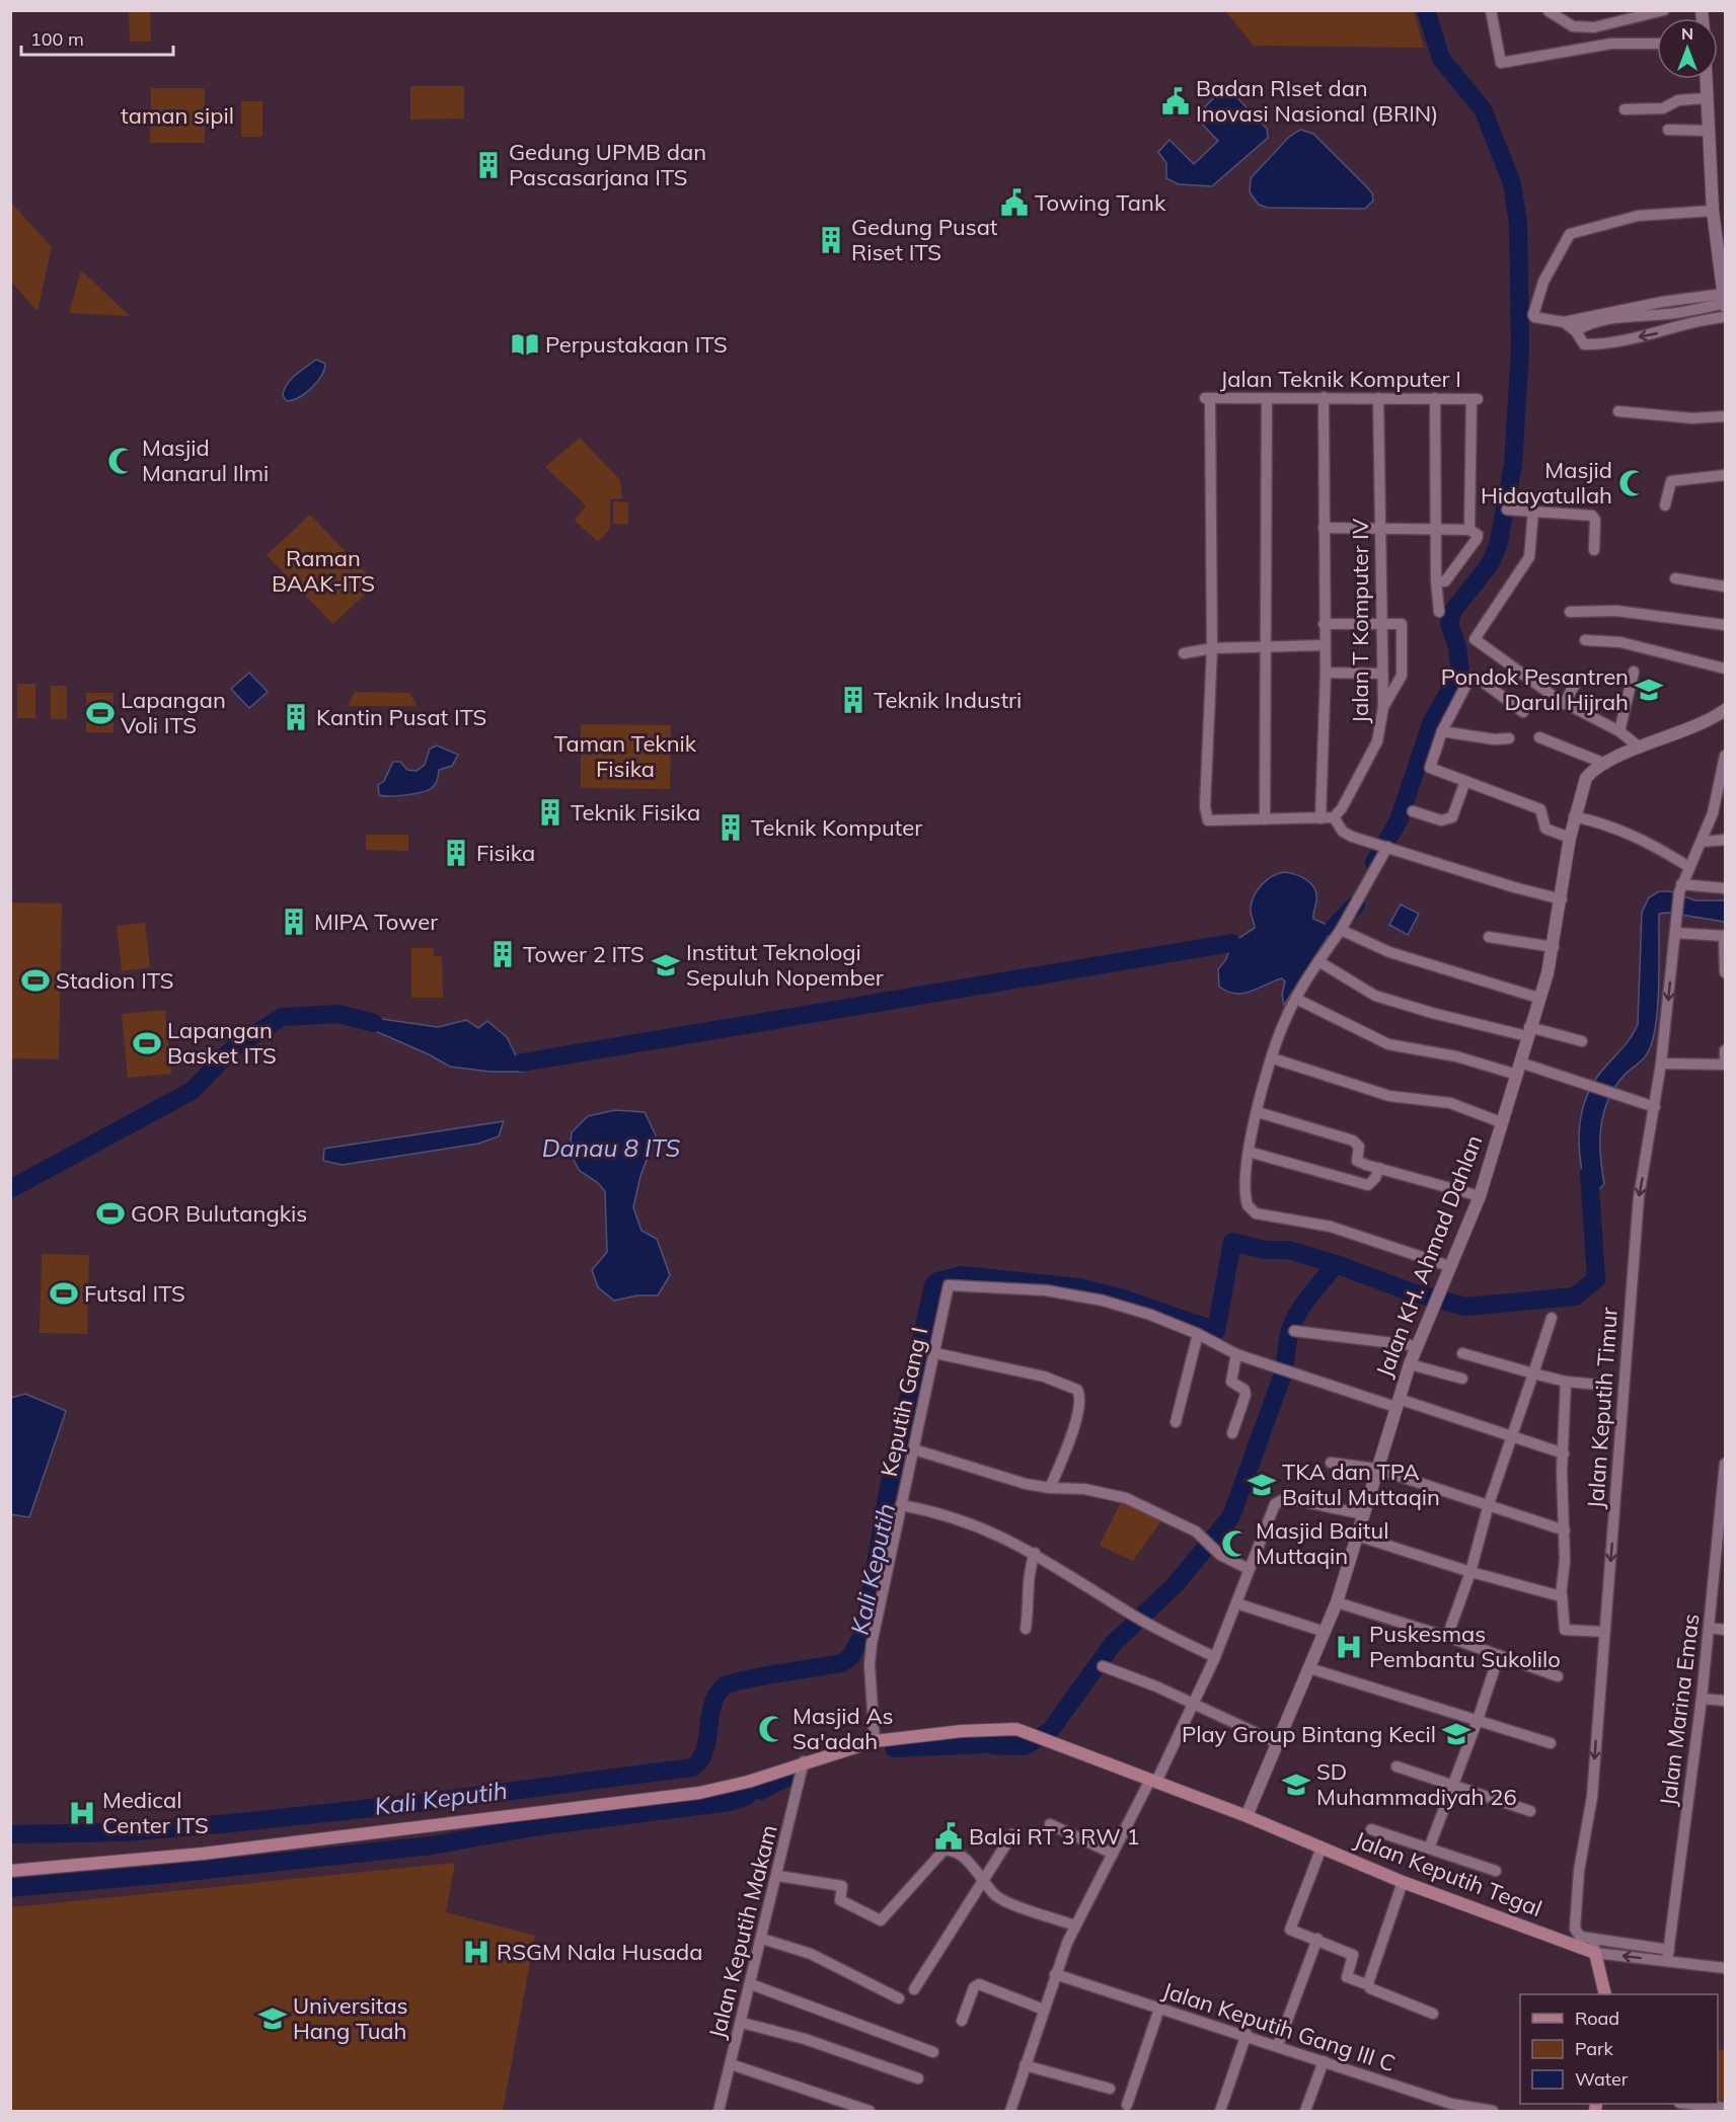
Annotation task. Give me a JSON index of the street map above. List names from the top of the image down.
{
  "streets": {
    "main road": ["Jalan Keputih Tegal"],
    "street": [
      "Jalan Teknik Komputer I",
      "Jalan T Komputer IV",
      "Jalan KH. Ahmad Dahlan",
      "Keputih Gang I",
      "Jalan Keputih Timur",
      "Jalan Marina Emas",
      "Jalan Keputih Makam",
      "Jalan Keputih Gang III C"
    ]
  },
  "crossings": [
    ["Jalan Teknik Komputer I", "Jalan T Komputer IV"],
    ["Jalan KH. Ahmad Dahlan", "Jalan Keputih Tegal"],
    ["Keputih Gang I", "Jalan Keputih Tegal"]
  ],
  "water": ["Danau 8 ITS", "Kali Keputih"],
  "parks": ["taman sipil", "Raman BAAK-ITS", "Taman Teknik Fisika"],
  "places": {
    "public building": ["Badan RIset dan Inovasi Nasional (BRIN)", "Towing Tank", "Balai RT 3 RW 1"],
    "building": [
      "Gedung UPMB dan Pascasarjana ITS",
      "Gedung Pusat Riset ITS",
      "Teknik Industri",
      "Kantin Pusat ITS",
      "Teknik Fisika",
      "Teknik Komputer",
      "Fisika",
      "MIPA Tower",
      "Tower 2 ITS"
    ],
    "library": ["Perpustakaan ITS"],
    "mosque": [
      "Masjid Manarul Ilmi",
      "Masjid Hidayatullah",
      "Masjid Baitul Muttaqin",
      "Masjid As Sa'adah"
    ],
    "school or university": [
      "Pondok Pesantren Darul Hijrah",
      "Institut Teknologi Sepuluh Nopember",
      "TKA dan TPA Baitul Muttaqin",
      "Play Group Bintang Kecil",
      "SD Muhammadiyah 26",
      "Universitas Hang Tuah"
    ],
    "sports": [
      "Lapangan Voli ITS",
      "Stadion ITS",
      "Lapangan Basket ITS",
      "GOR Bulutangkis",
      "Futsal ITS"
    ],
    "hospital": ["Puskesmas Pembantu Sukolilo", "Medical Center ITS", "RSGM Nala Husada"]
  },
  "legend": ["Road", "Park", "Water"],
  "scale_bar": "100 m",
  "north": "top"
}
